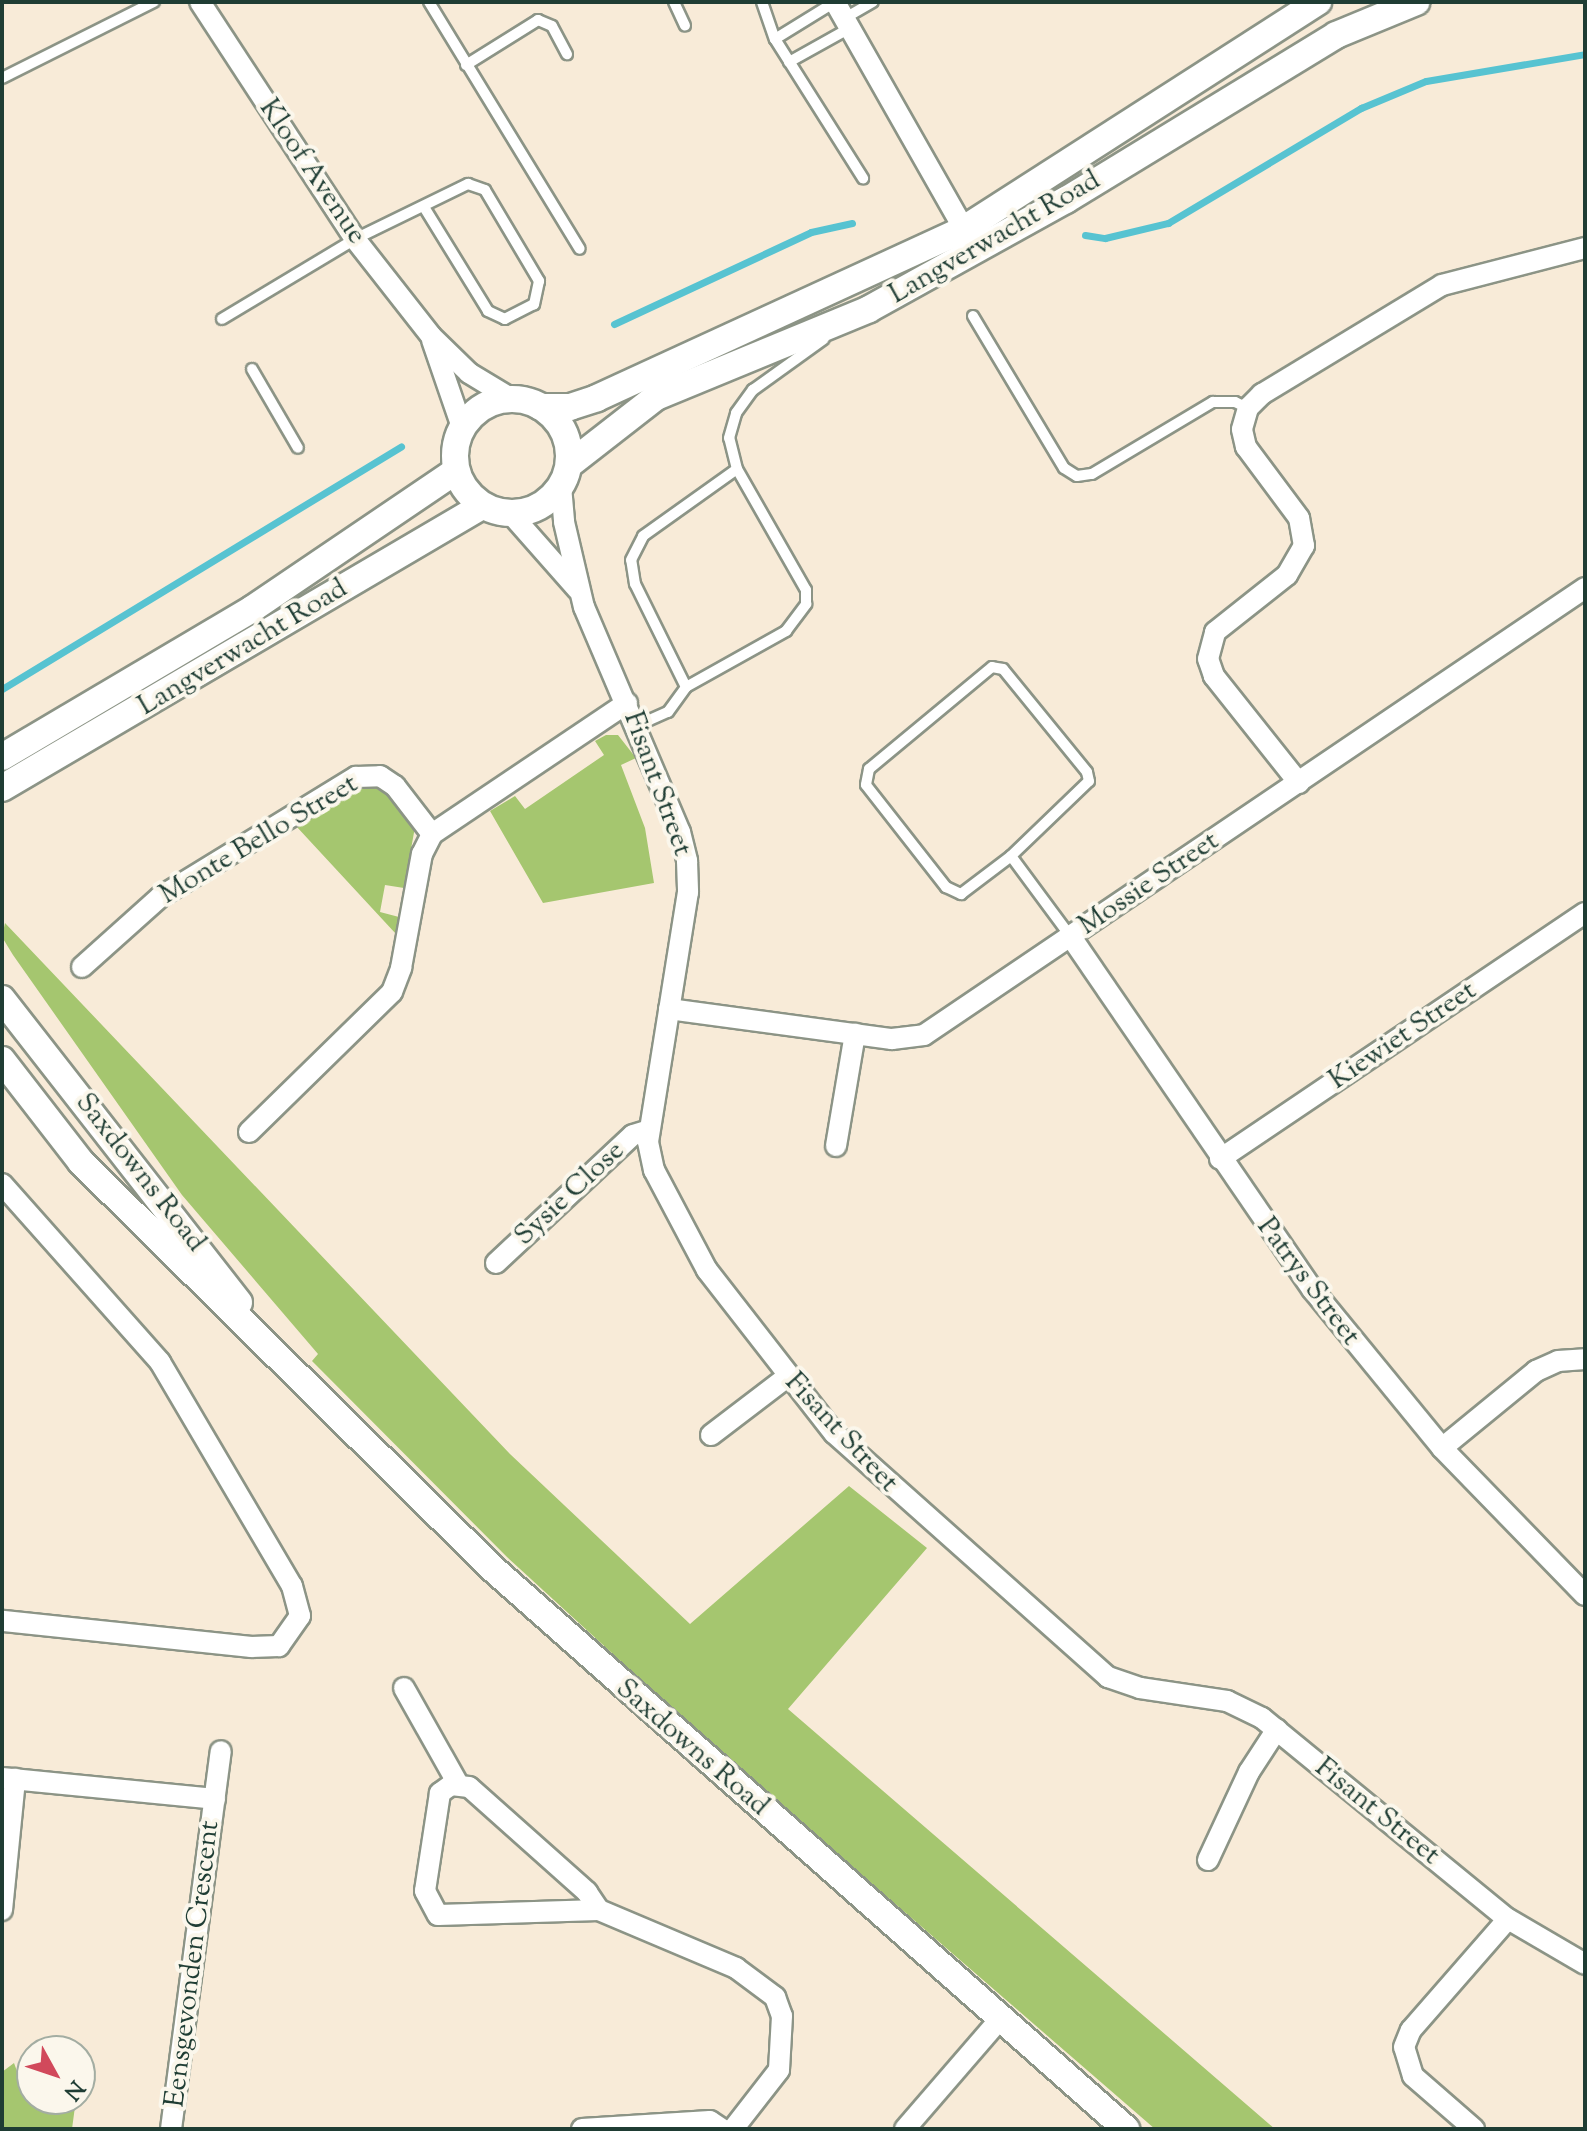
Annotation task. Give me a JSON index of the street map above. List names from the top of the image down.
{
  "streets": {
    "street": [
      "Kloof Avenue",
      "Langverwacht Road",
      "Fisant Street",
      "Monte Bello Street",
      "Mossie Street",
      "Kiewiet Street",
      "Saxdowns Road",
      "Sysie Close",
      "Patrys Street",
      "Eensgevonden Crescent"
    ]
  },
  "crossings": [
    ["Kloof Avenue", "Langverwacht Road"],
    ["Kloof Avenue", "Fisant Street"],
    ["Langverwacht Road", "Fisant Street"],
    ["Fisant Street", "Mossie Street"],
    ["Fisant Street", "Sysie Close"],
    ["Mossie Street", "Patrys Street"],
    ["Kiewiet Street", "Patrys Street"]
  ],
  "north": "bottom right"
}
